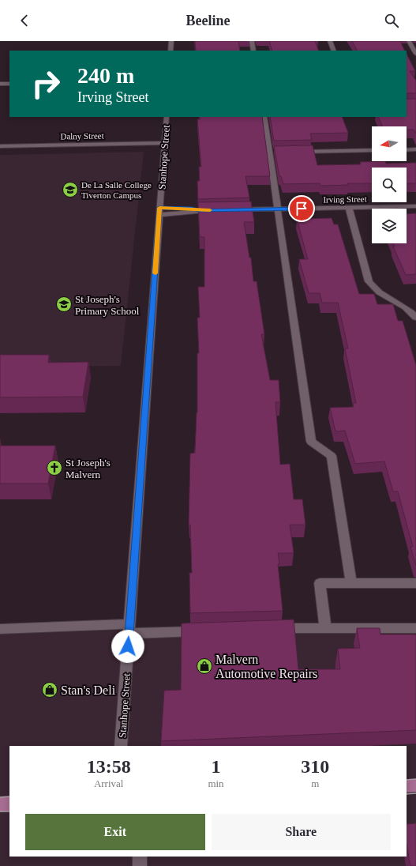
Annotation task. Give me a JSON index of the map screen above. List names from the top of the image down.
{
  "streets": {
    "street": ["Dalny Street", "Stanhope Street", "Irving Street"]
  },
  "crossings": [
    ["Dalny Street", "Stanhope Street"]
  ],
  "places": {
    "school or university": ["De La Salle College Tiverton Campus", "St Joseph's Primary School"],
    "church": ["St Joseph's Malvern"],
    "shop": ["Malvern Automotive Repairs", "Stan's Deli"]
  },
  "north": "left",
  "page": {
    "header": "Beeline",
    "turn": ["240 m", "Irving Street"],
    "eta": [
      "13:58",
      "Arrival",
      "1",
      "min",
      "310",
      "m"
    ],
    "buttons": ["Exit", "Share"]
  }
}
